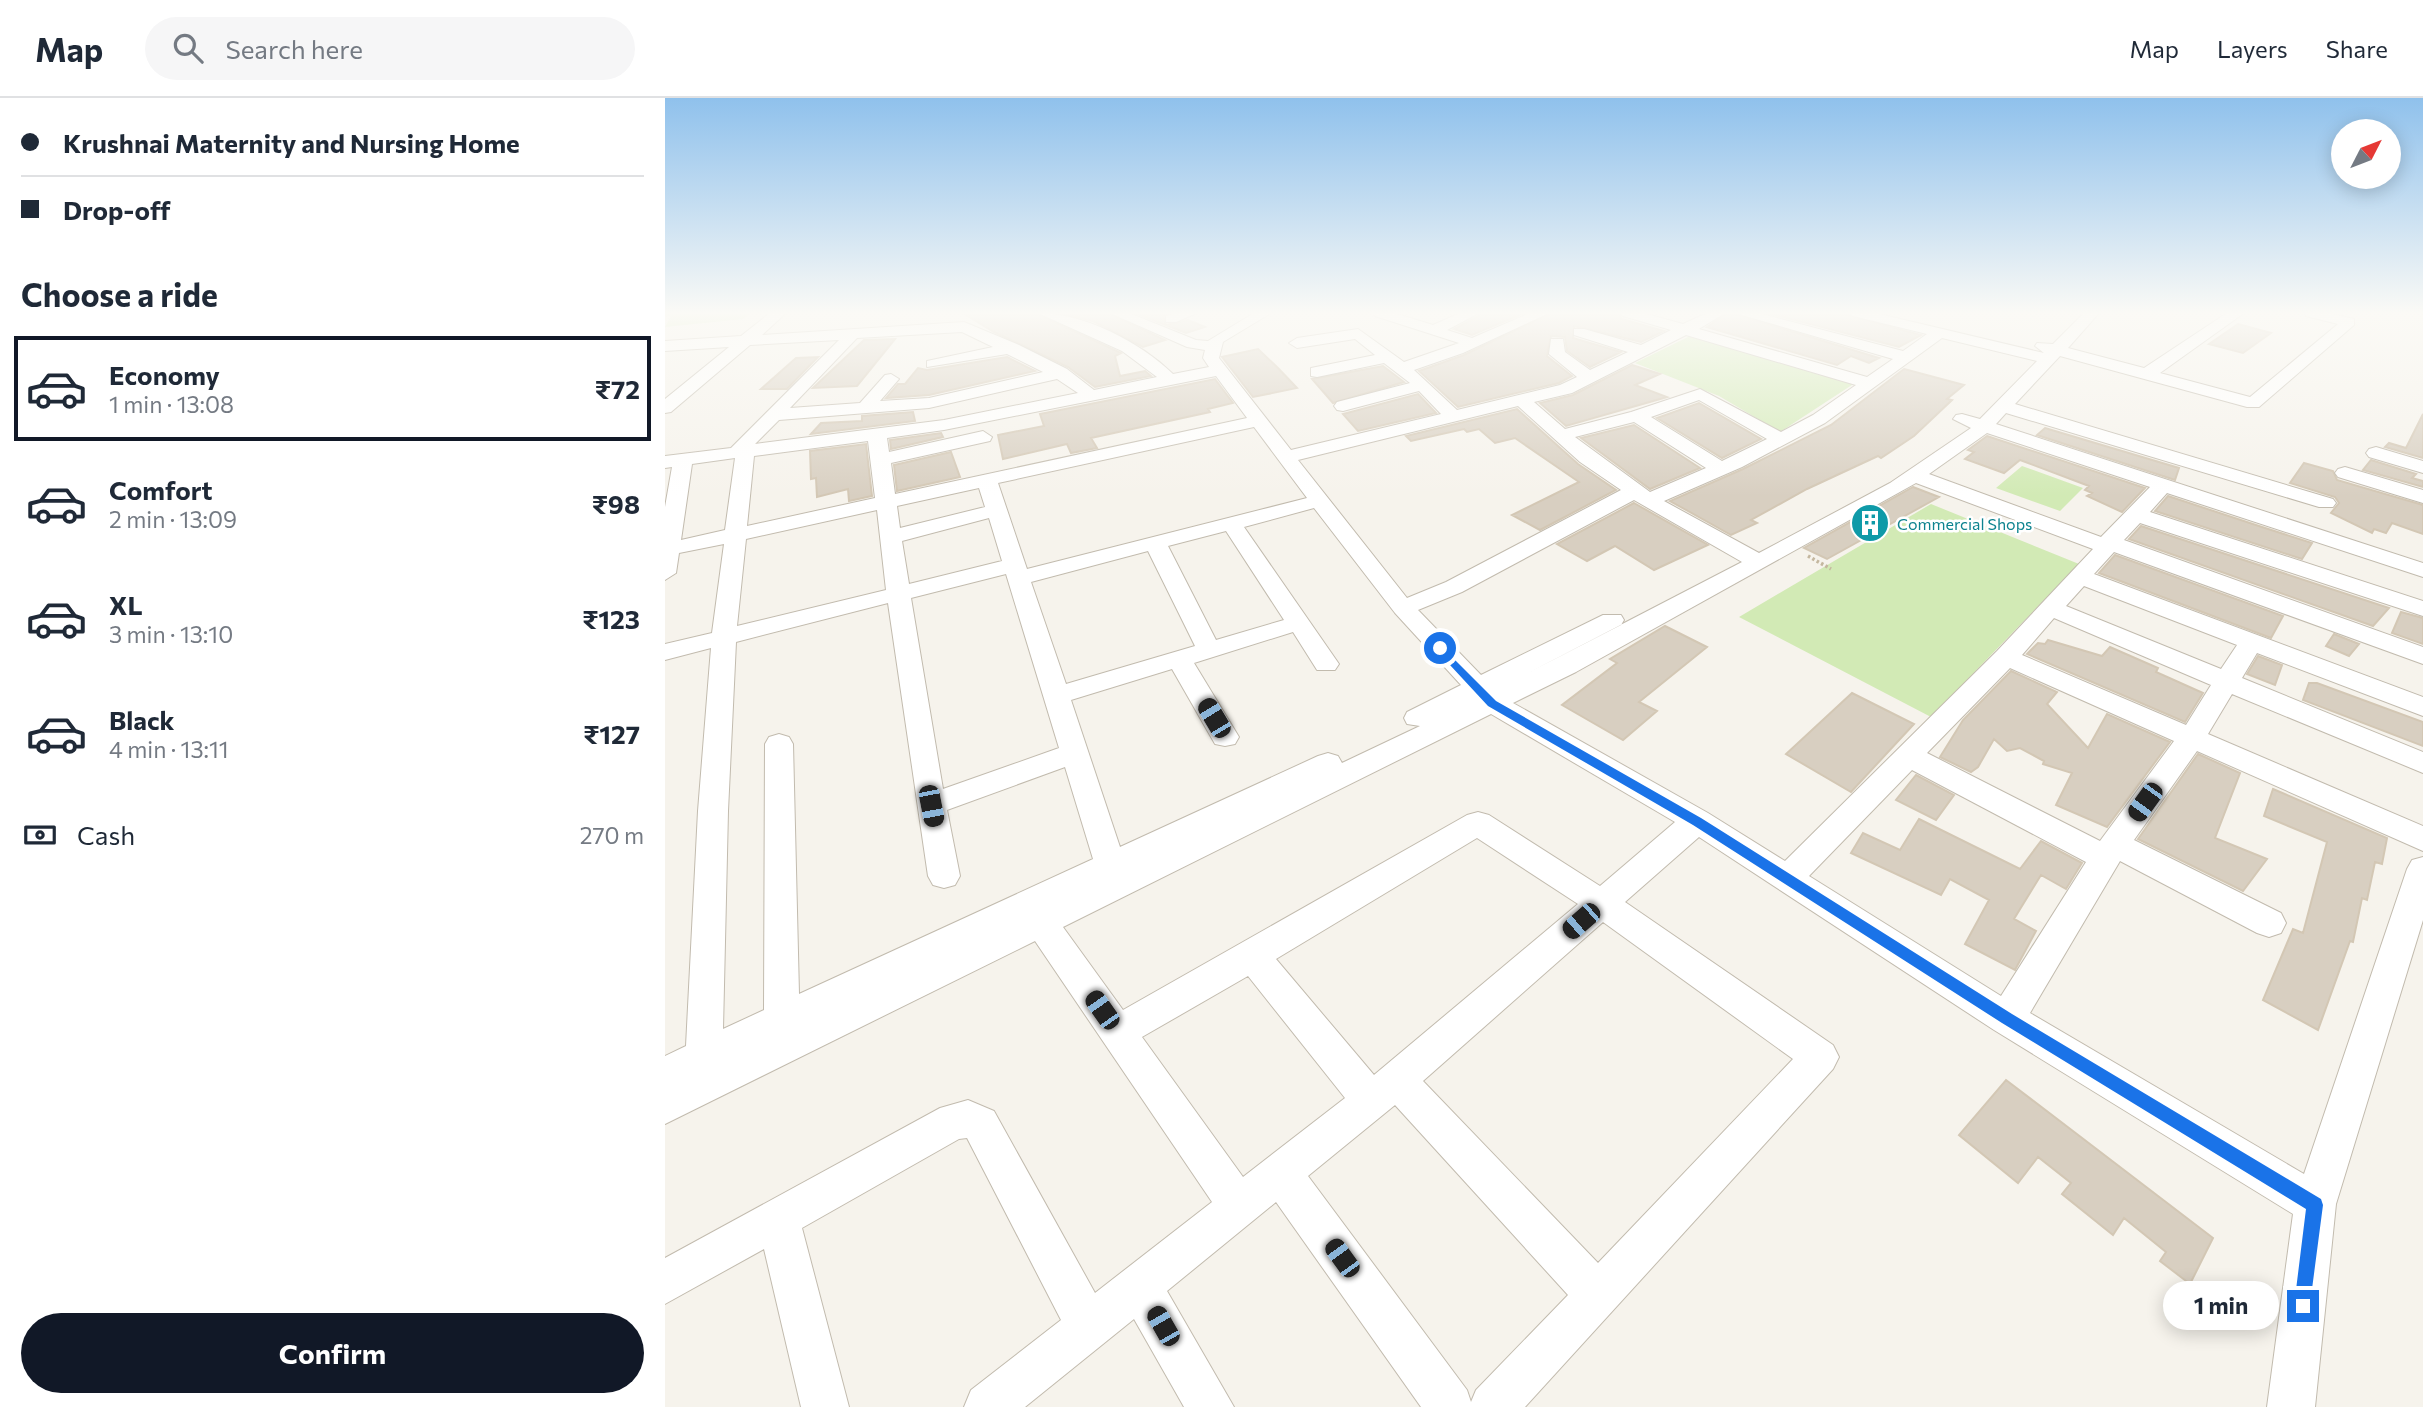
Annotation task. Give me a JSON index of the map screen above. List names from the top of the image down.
{
  "places": {
    "building": ["Commercial Shops"]
  },
  "north": "top right",
  "page": {
    "header": "Map",
    "search": "Search here",
    "nav": ["Map", "Layers", "Share"],
    "banner": ["Krushnai Maternity and Nursing Home", "Drop-off"],
    "heading": "Choose a ride",
    "list": [
      {
        "name": "Economy",
        "note": "1 min · 13:08",
        "value": "₹72"
      },
      {
        "name": "Comfort",
        "note": "2 min · 13:09",
        "value": "₹98"
      },
      {
        "name": "XL",
        "note": "3 min · 13:10",
        "value": "₹123"
      },
      {
        "name": "Black",
        "note": "4 min · 13:11",
        "value": "₹127"
      }
    ],
    "pay": ["Cash", "270 m"],
    "bubble": "1 min",
    "buttons": "Confirm"
  }
}
